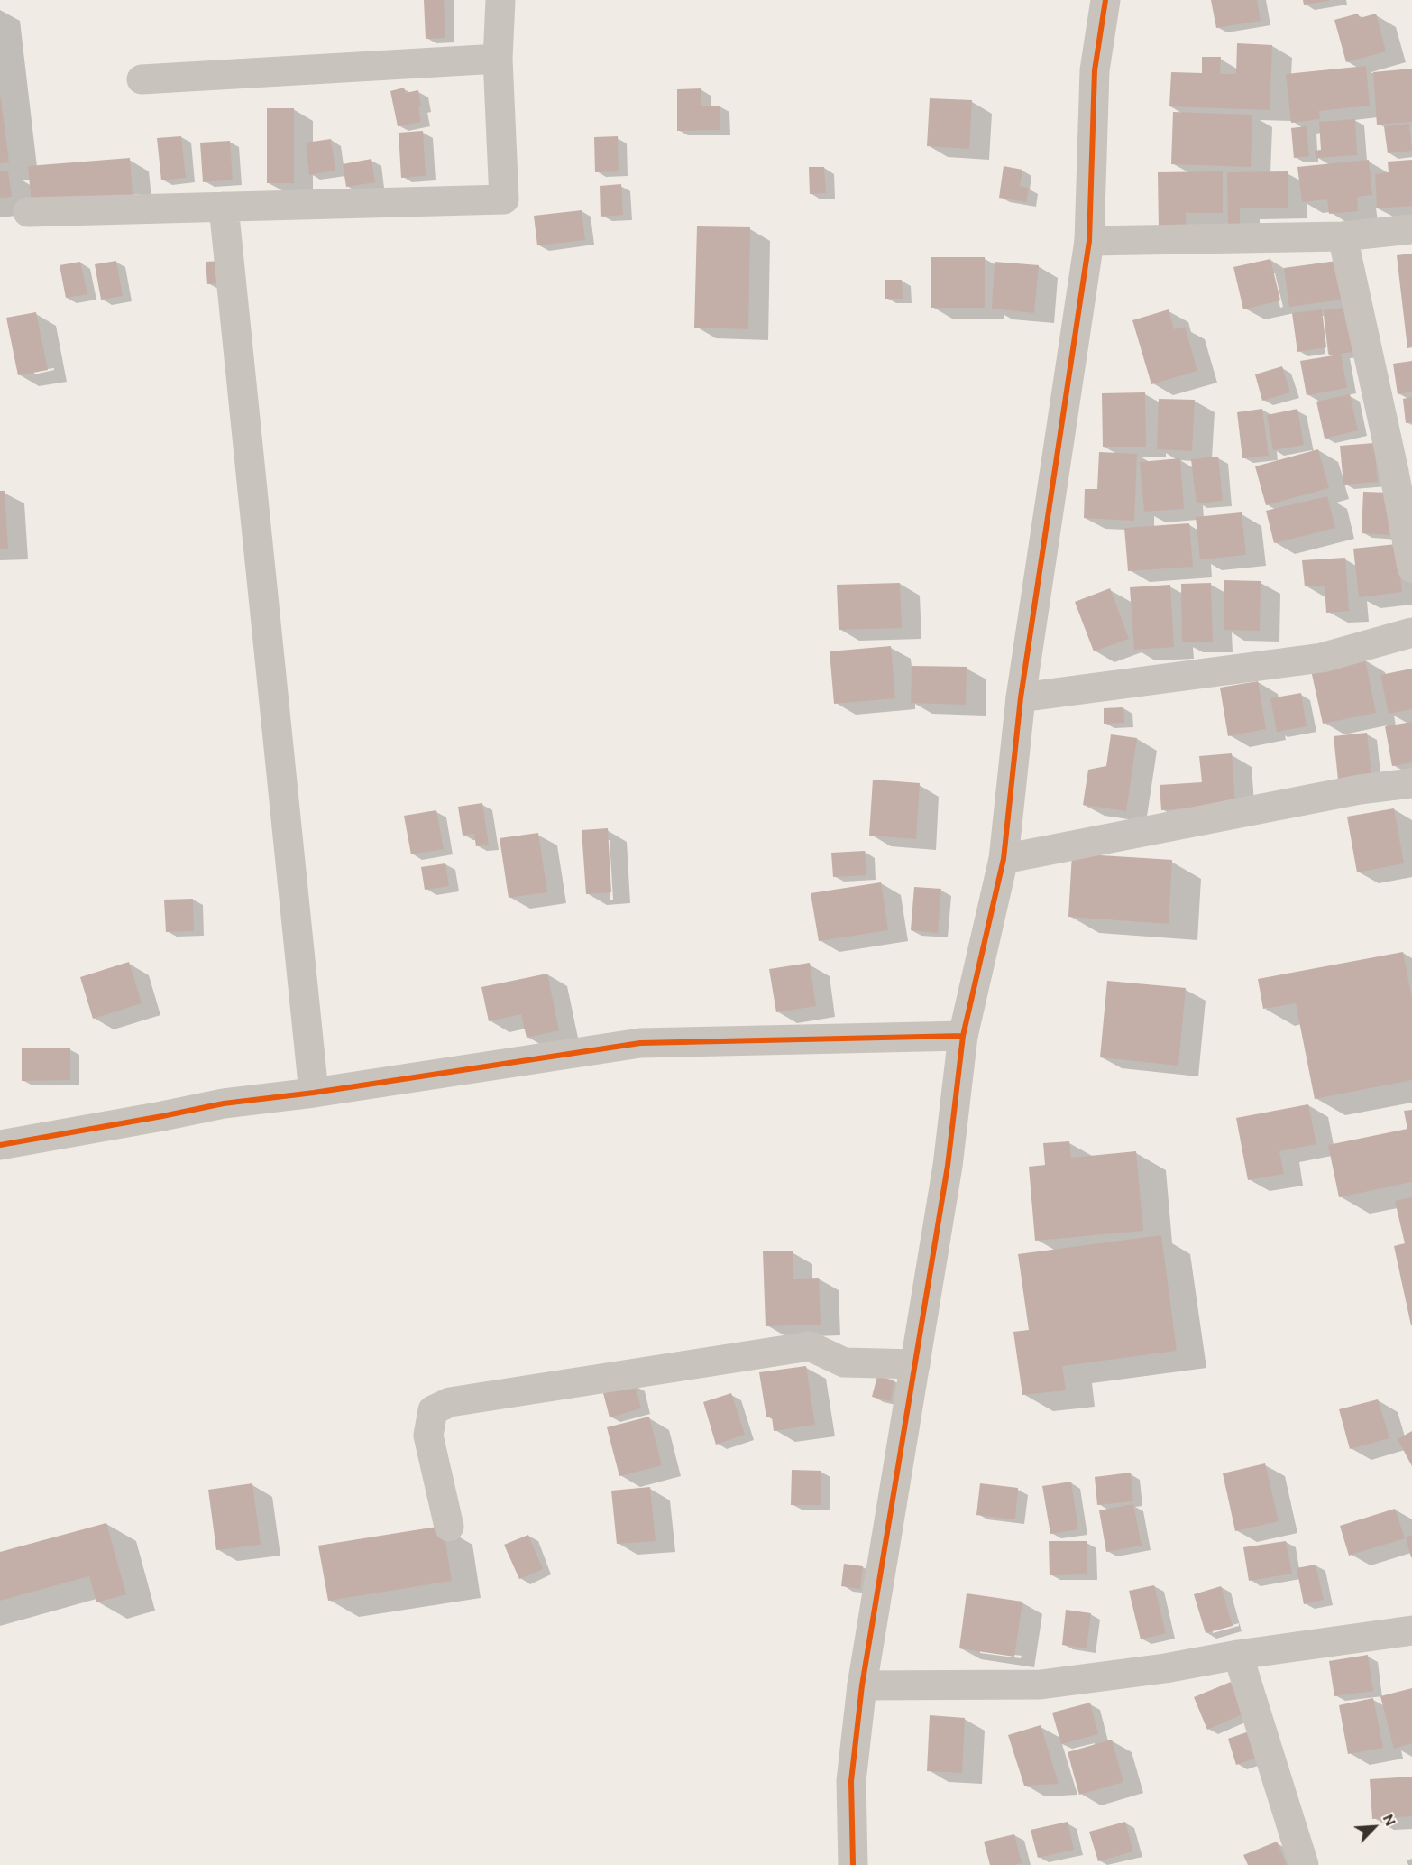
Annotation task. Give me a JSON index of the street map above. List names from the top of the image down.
{
  "north": "top right"
}
